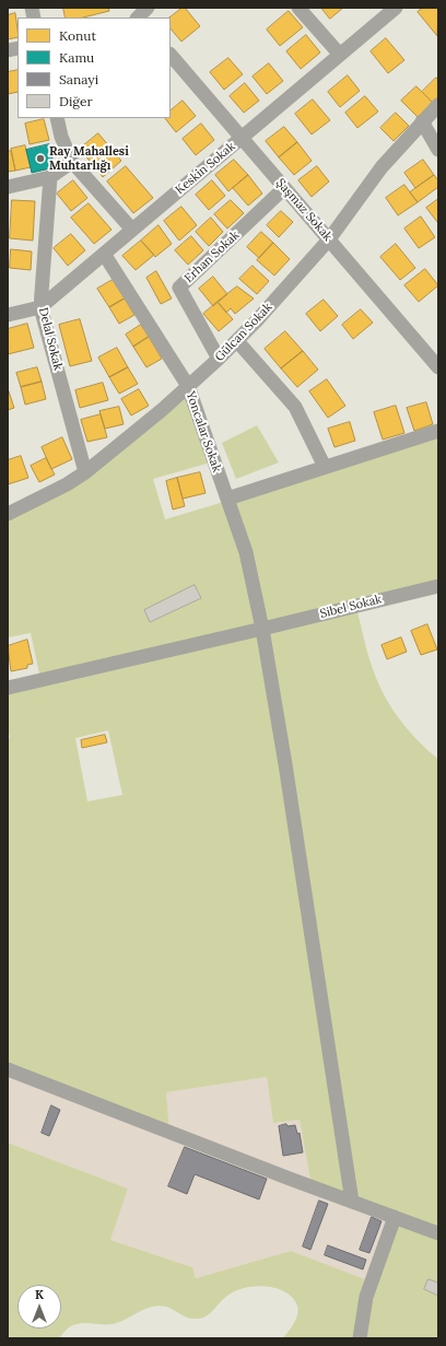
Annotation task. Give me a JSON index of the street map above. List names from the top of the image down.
{
  "streets": {
    "street": [
      "Keskin Sokak",
      "Şaşmaz Sokak",
      "Erhan Sokak",
      "Gülcan Sokak",
      "Delal Sokak",
      "Yoncalar Sokak",
      "Sibel Sokak"
    ]
  },
  "crossings": [
    ["Keskin Sokak", "Şaşmaz Sokak"],
    ["Keskin Sokak", "Delal Sokak"],
    ["Keskin Sokak", "Yoncalar Sokak"],
    ["Şaşmaz Sokak", "Erhan Sokak"],
    ["Şaşmaz Sokak", "Gülcan Sokak"],
    ["Erhan Sokak", "Gülcan Sokak"],
    ["Gülcan Sokak", "Delal Sokak"],
    ["Gülcan Sokak", "Yoncalar Sokak"],
    ["Yoncalar Sokak", "Sibel Sokak"]
  ],
  "places": ["Ray Mahallesi Muhtarlığı"],
  "legend": [
    "Konut",
    "Kamu",
    "Sanayi",
    "Diğer"
  ],
  "north": "top"
}
